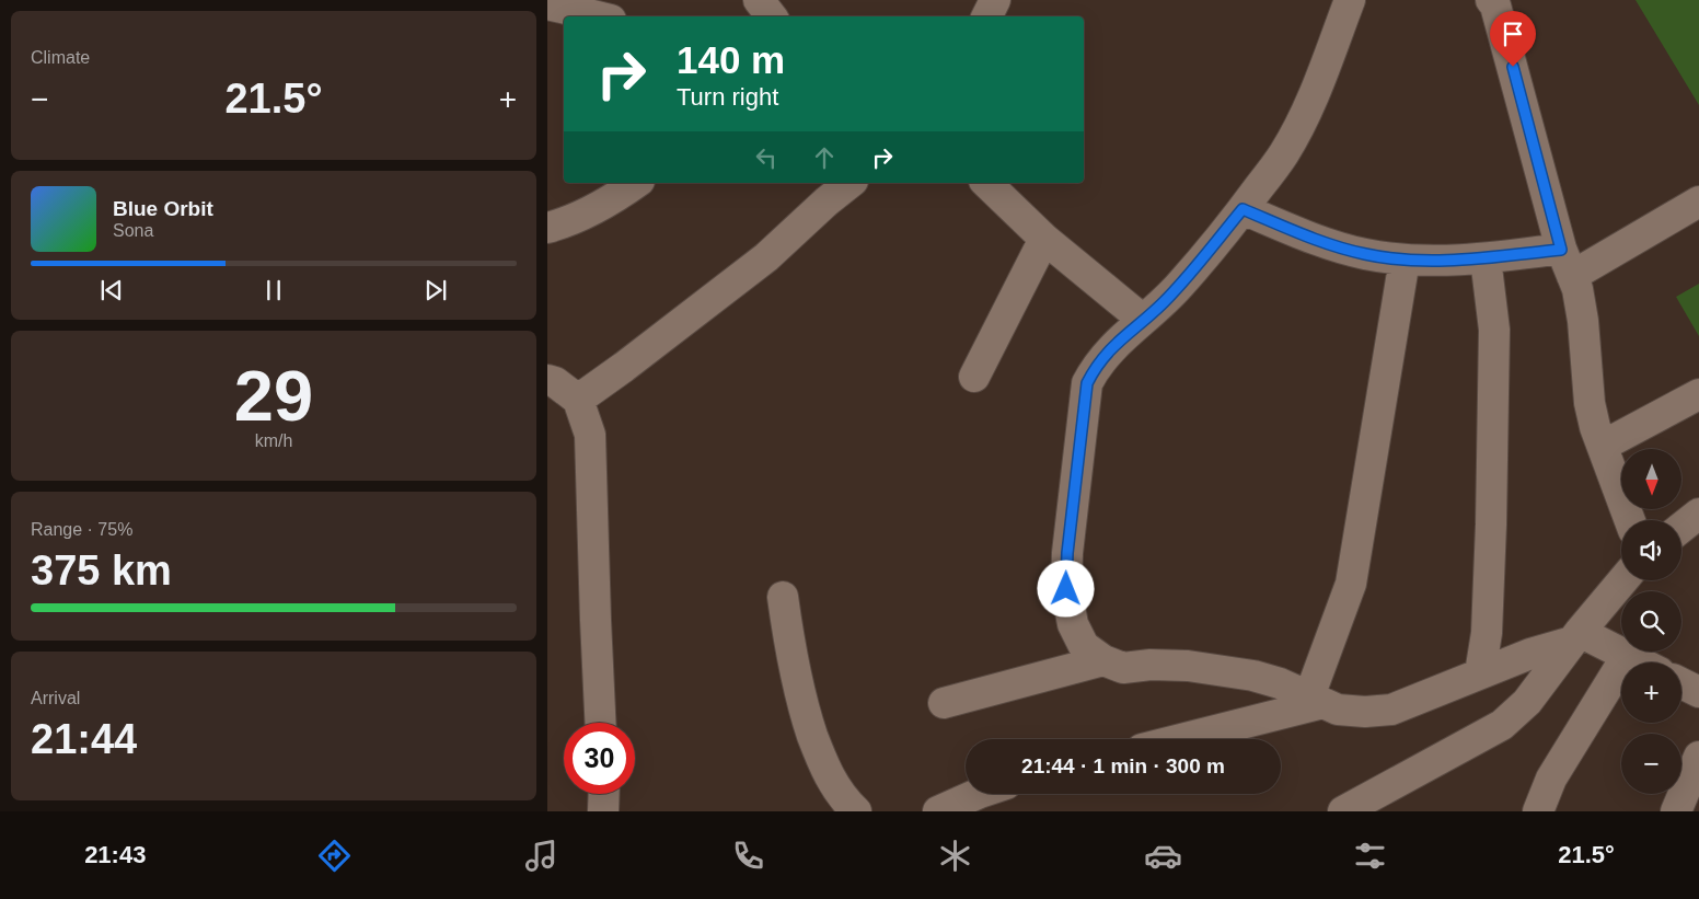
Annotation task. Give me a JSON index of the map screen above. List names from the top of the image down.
{
  "north": "bottom",
  "page": {
    "tile": [
      "Climate",
      ["29", "km/h"],
      ["Range · 75%", "375 km"],
      ["Arrival", "21:44"]
    ],
    "turn": ["140 m", "Turn right"],
    "heat": ["−", "21.5°", "+"],
    "song": ["Blue Orbit", "Sona"],
    "map_buttons": ["+", "−"],
    "limit": "30",
    "trip": "21:44 · 1 min · 300 m",
    "tabs": ["21:43", "21.5°"]
  }
}
